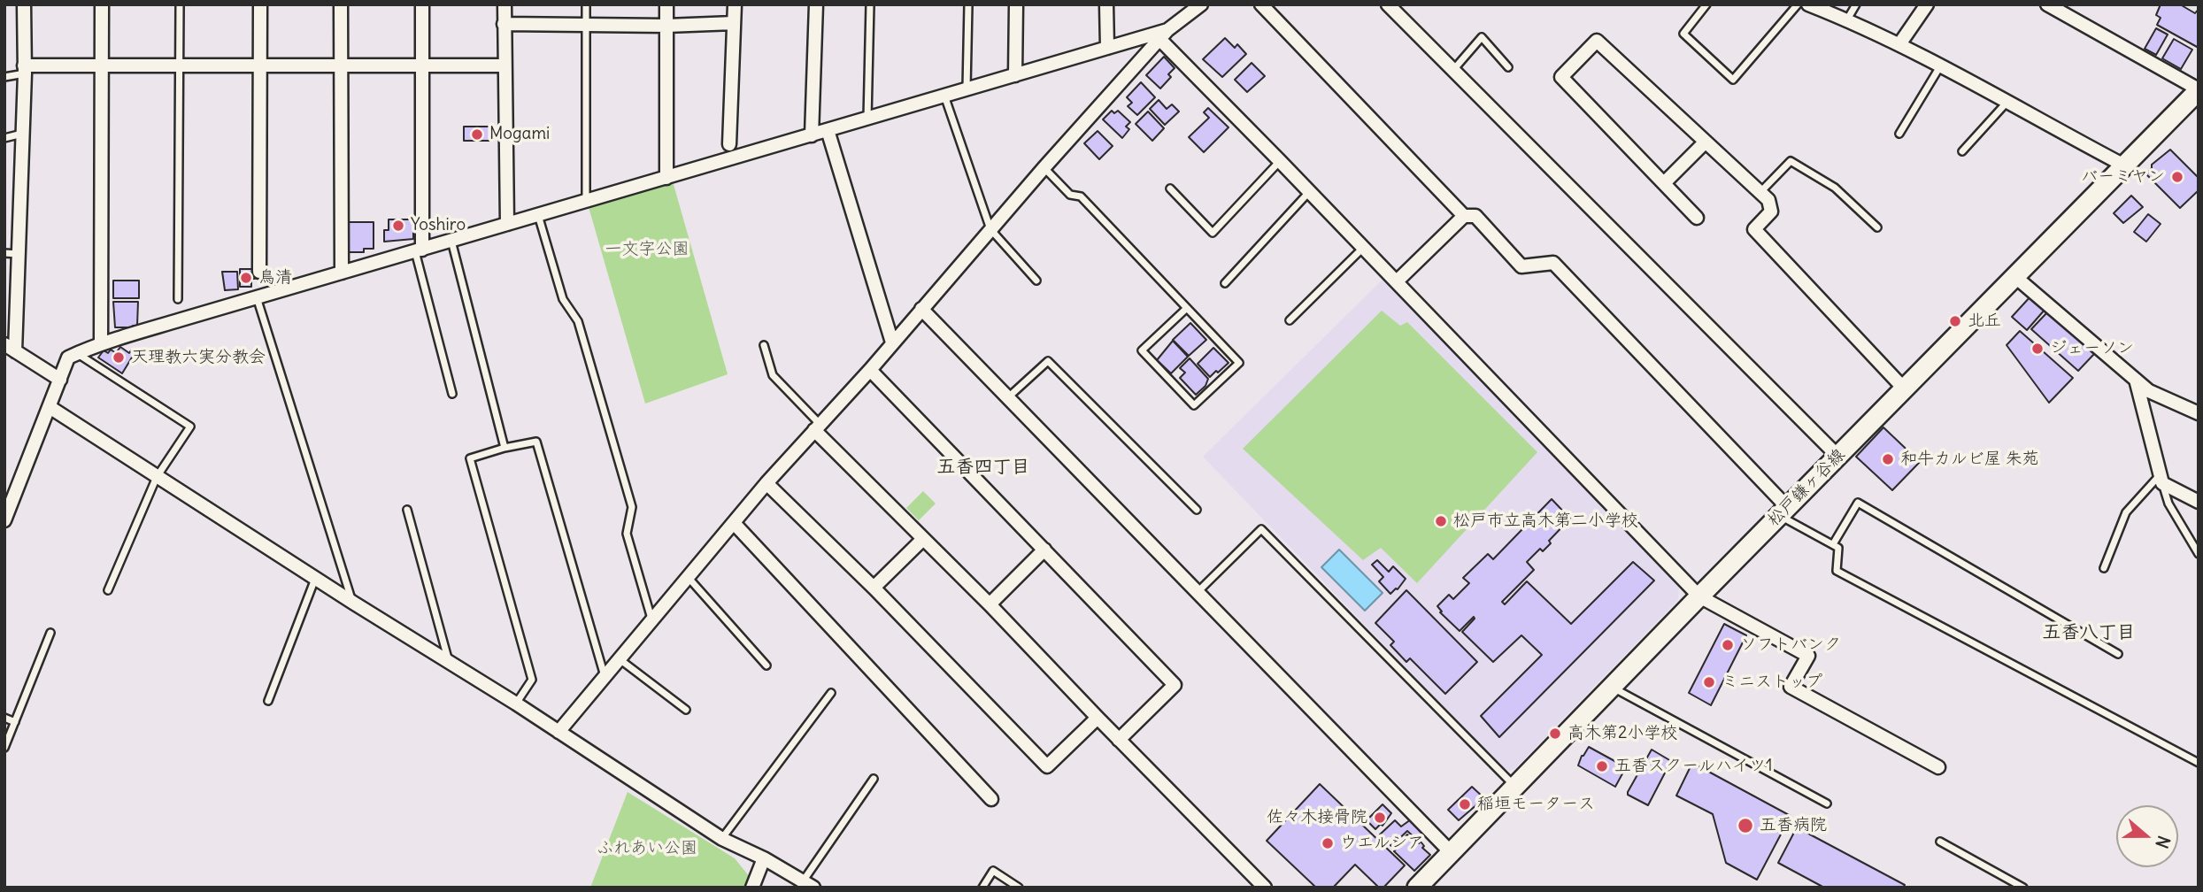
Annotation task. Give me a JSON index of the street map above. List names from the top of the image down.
{
  "streets": {
    "main road": ["松戸鎌ヶ谷線"]
  },
  "districts": ["五香四丁目", "五香八丁目"],
  "parks": ["一文字公園", "ふれあい公園"],
  "places": [
    "Mogami",
    "バーミヤン",
    "Yoshiro",
    "鳥清",
    "北丘",
    "ジェーソン",
    "天理教六実分教会",
    "和牛カルビ屋 朱苑",
    "松戸市立高木第二小学校",
    "ソフトバンク",
    "ミニストップ",
    "高木第2小学校",
    "五香スクールハイツ1",
    "稲垣モータース",
    "佐々木接骨院",
    "五香病院",
    "ウエルシア"
  ],
  "north": "right"
}
